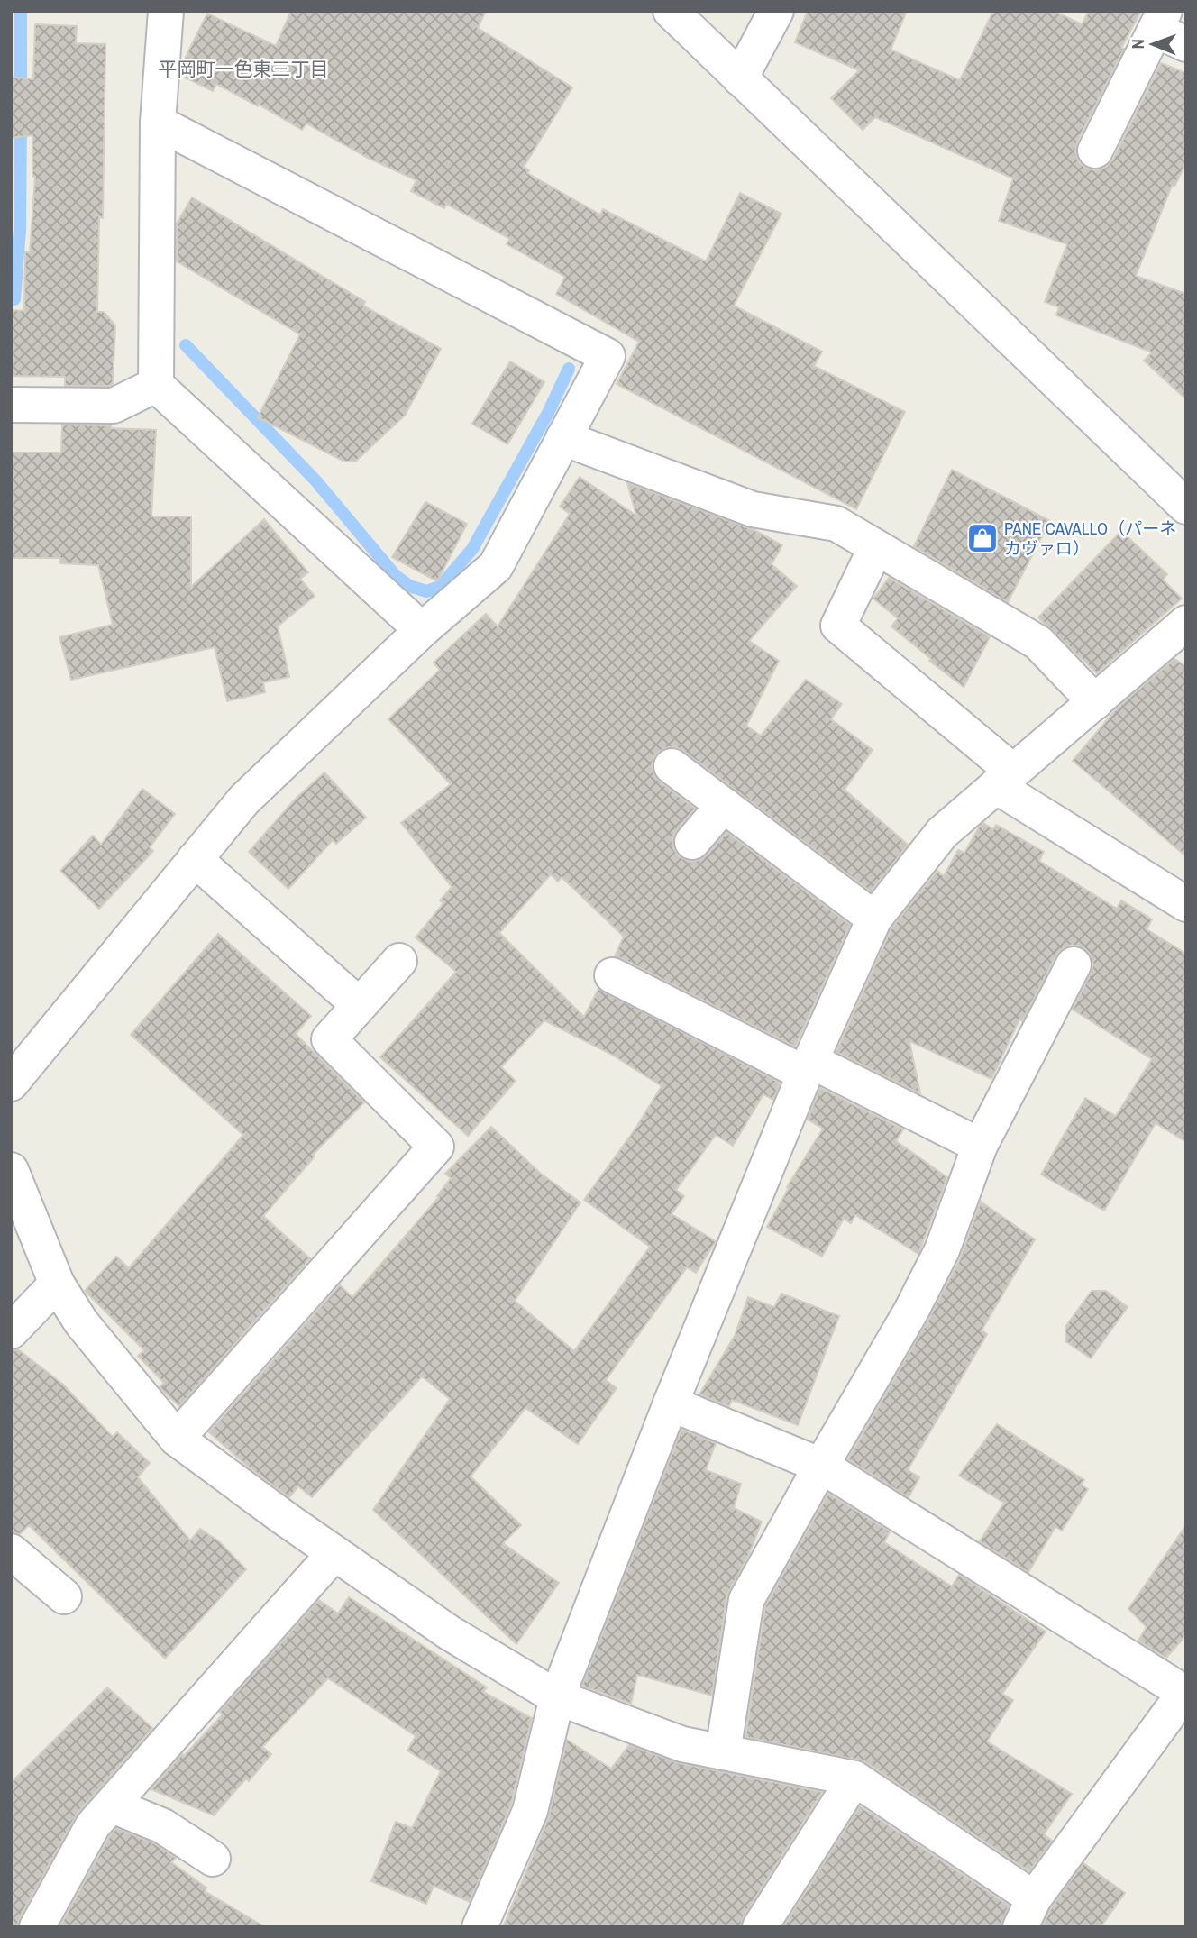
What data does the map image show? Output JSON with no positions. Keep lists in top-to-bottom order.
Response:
{
  "districts": ["平岡町一色東三丁目"],
  "places": {
    "shop": ["PANE CAVALLO（パーネ カヴァロ）"]
  },
  "north": "left"
}
